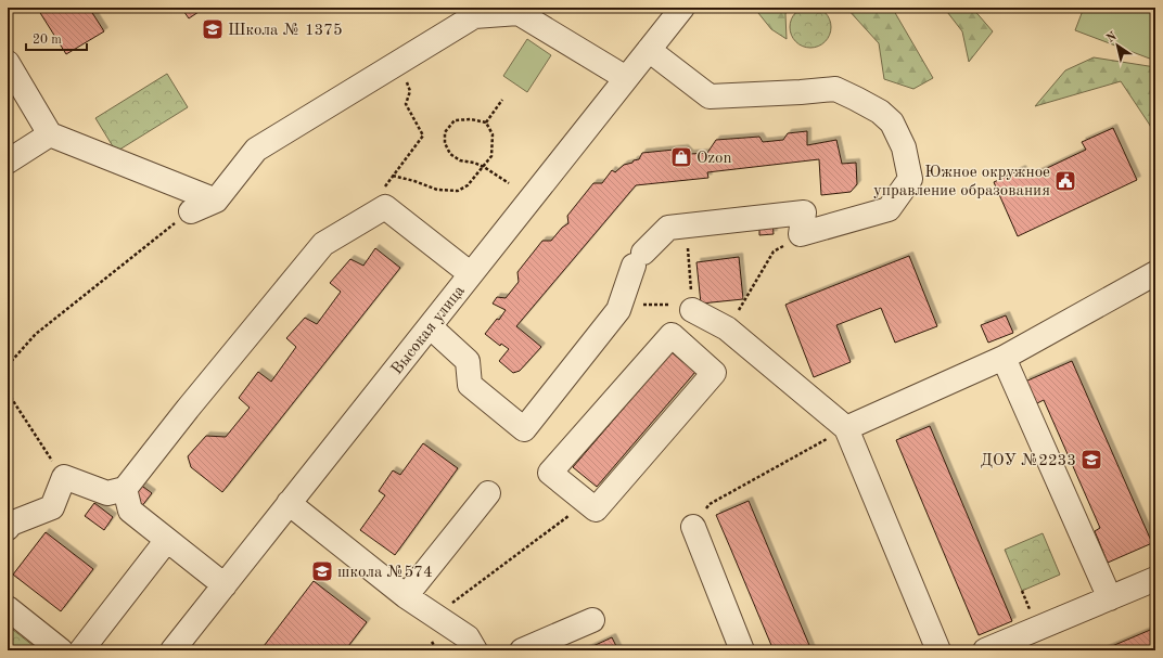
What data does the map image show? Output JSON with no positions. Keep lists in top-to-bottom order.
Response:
{
  "streets": {
    "street": ["Высокая улица"]
  },
  "places": {
    "school or university": ["Школа № 1375", "ДОУ №2233", "школа №574"],
    "shop": ["Ozon"],
    "public building": ["Южное окружное управление образования"]
  },
  "scale_bar": "20 m",
  "north": "top left"
}
